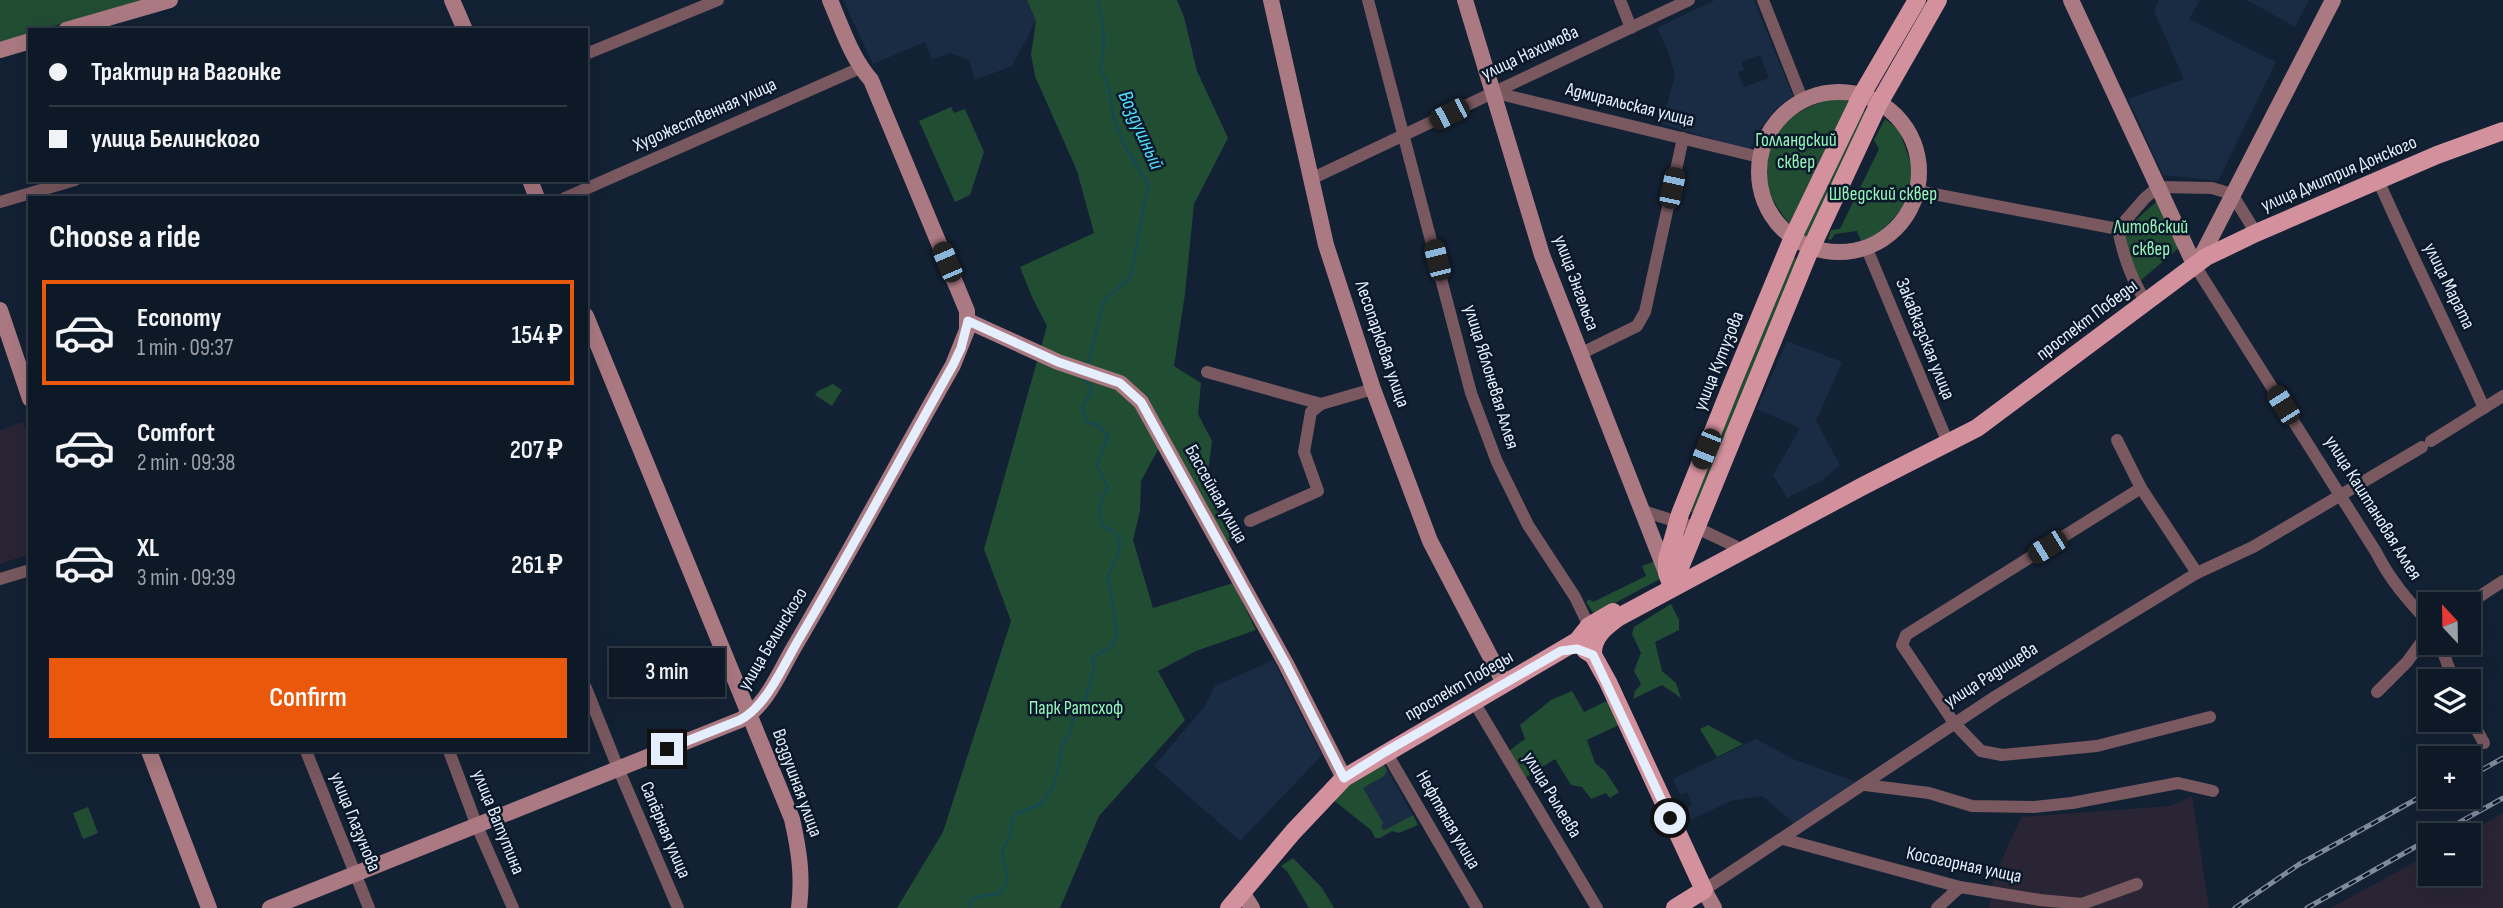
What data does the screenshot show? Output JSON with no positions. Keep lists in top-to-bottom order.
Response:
{
  "streets": {
    "main road": [
      "улица Дмитрия Донского",
      "проспект Победы",
      "улица Кутузова",
      "улица Радищева"
    ],
    "street": [
      "улица Нахимова",
      "Адмиральская улица",
      "Художественная улица",
      "улица Энгельса",
      "улица Марата",
      "Закавказская улица",
      "Лесопарковая улица",
      "улица Яблоневая Аллея",
      "Бассейная улица",
      "улица Каштановая Аллея",
      "улица Белинского",
      "Воздушная улица",
      "улица Рылеева",
      "Нефтяная улица",
      "улица Глазунова",
      "улица Ватутина",
      "Сапёрная улица",
      "Косогорная улица"
    ]
  },
  "crossings": [
    ["улица Нахимова", "Адмиральская улица"],
    ["улица Нахимова", "улица Энгельса"],
    ["улица Нахимова", "Лесопарковая улица"],
    ["улица Нахимова", "улица Яблоневая Аллея"],
    ["Адмиральская улица", "улица Энгельса"],
    ["улица Дмитрия Донского", "улица Марата"],
    ["улица Дмитрия Донского", "проспект Победы"],
    ["улица Дмитрия Донского", "улица Каштановая Аллея"],
    ["улица Энгельса", "проспект Победы"],
    ["улица Энгельса", "улица Кутузова"],
    ["улица Марата", "улица Радищева"],
    ["проспект Победы", "Закавказская улица"],
    ["проспект Победы", "Лесопарковая улица"],
    ["проспект Победы", "улица Кутузова"],
    ["проспект Победы", "улица Яблоневая Аллея"],
    ["проспект Победы", "Бассейная улица"],
    ["проспект Победы", "улица Каштановая Аллея"],
    ["проспект Победы", "улица Рылеева"],
    ["проспект Победы", "Нефтяная улица"],
    ["Бассейная улица", "улица Белинского"],
    ["улица Каштановая Аллея", "улица Радищева"],
    ["улица Белинского", "Воздушная улица"],
    ["улица Белинского", "улица Глазунова"],
    ["улица Белинского", "улица Ватутина"],
    ["улица Белинского", "Сапёрная улица"],
    ["улица Радищева", "Косогорная улица"]
  ],
  "water": ["Воздушный"],
  "parks": [
    "Голландский сквер",
    "Шведский сквер",
    "Литовский сквер",
    "Парк Ратсхоф"
  ],
  "north": "top",
  "page": {
    "banner": ["Трактир на Вагонке", "улица Белинского"],
    "heading": "Choose a ride",
    "list": [
      {
        "name": "Economy",
        "note": "1 min · 09:37",
        "value": "154 ₽"
      },
      {
        "name": "Comfort",
        "note": "2 min · 09:38",
        "value": "207 ₽"
      },
      {
        "name": "XL",
        "note": "3 min · 09:39",
        "value": "261 ₽"
      }
    ],
    "map_buttons": ["+", "−"],
    "buttons": "Confirm",
    "bubble": "3 min"
  }
}
